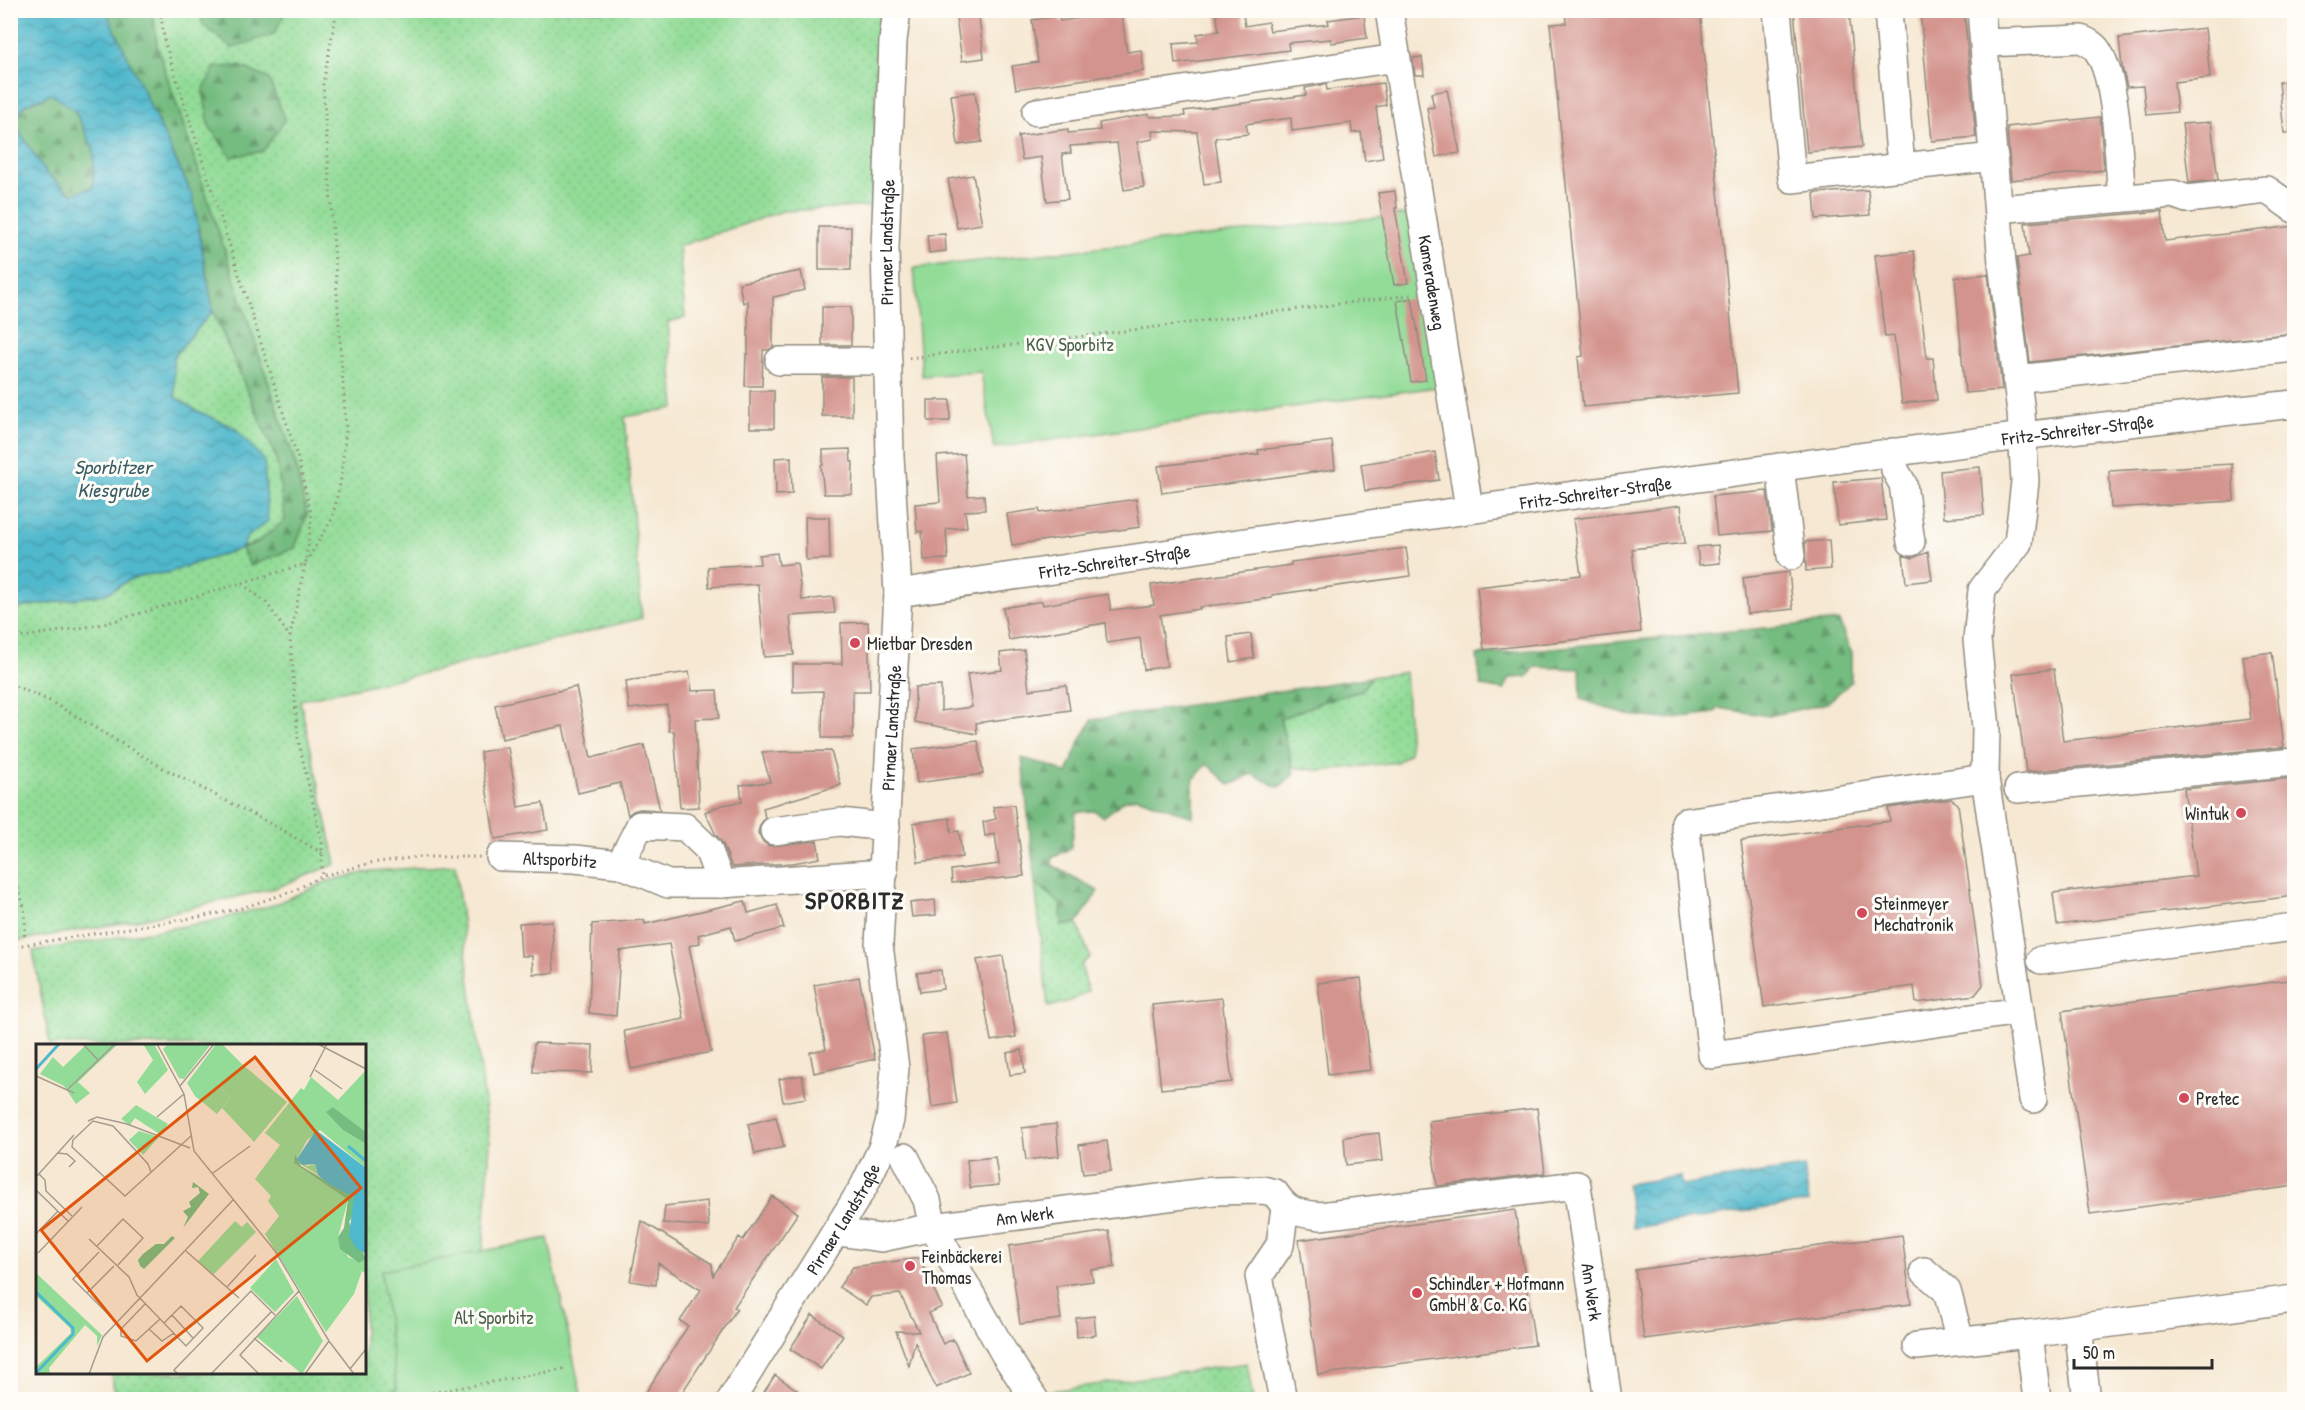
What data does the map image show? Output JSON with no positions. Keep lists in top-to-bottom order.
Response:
{
  "streets": {
    "street": [
      "Pirnaer Landstraße",
      "Kameradenweg",
      "Fritz-Schreiter-Straße",
      "Altsporbitz",
      "Am Werk"
    ]
  },
  "crossings": [
    ["Pirnaer Landstraße", "Fritz-Schreiter-Straße"],
    ["Pirnaer Landstraße", "Altsporbitz"],
    ["Pirnaer Landstraße", "Am Werk"],
    ["Kameradenweg", "Fritz-Schreiter-Straße"]
  ],
  "districts": ["SPORBITZ"],
  "water": ["Sporbitzer Kiesgrube"],
  "parks": ["KGV Sporbitz", "Alt Sporbitz"],
  "places": [
    "Mietbar Dresden",
    "Wintuk",
    "Steinmeyer Mechatronik",
    "Pretec",
    "Feinbäckerei Thomas",
    "Schindler + Hofmann GmbH & Co. KG"
  ],
  "scale_bar": "50 m"
}
